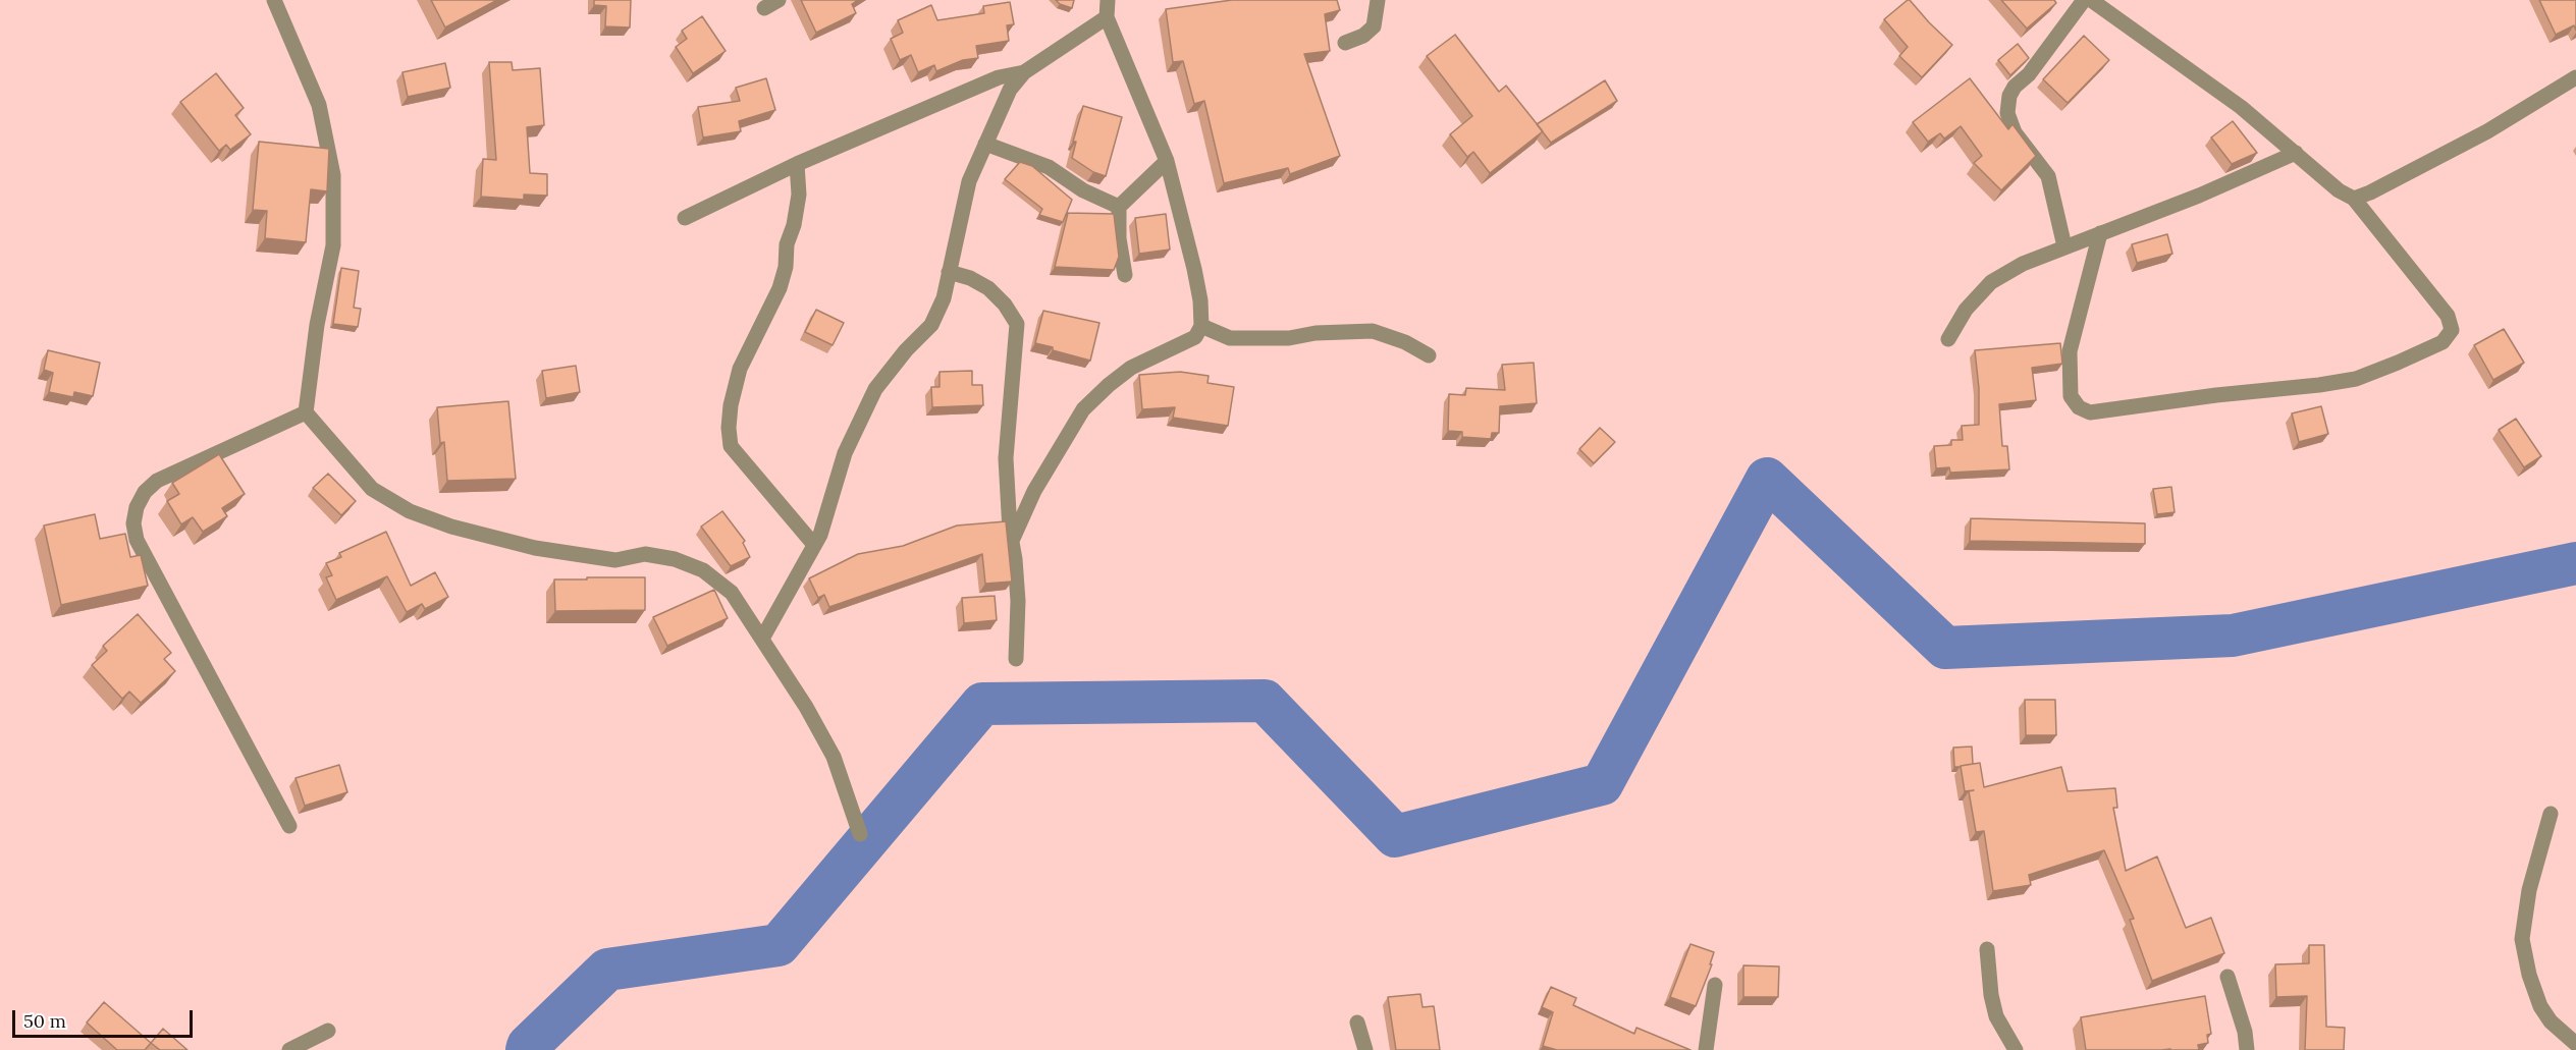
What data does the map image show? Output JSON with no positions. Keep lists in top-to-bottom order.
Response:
{
  "scale_bar": "50 m"
}
